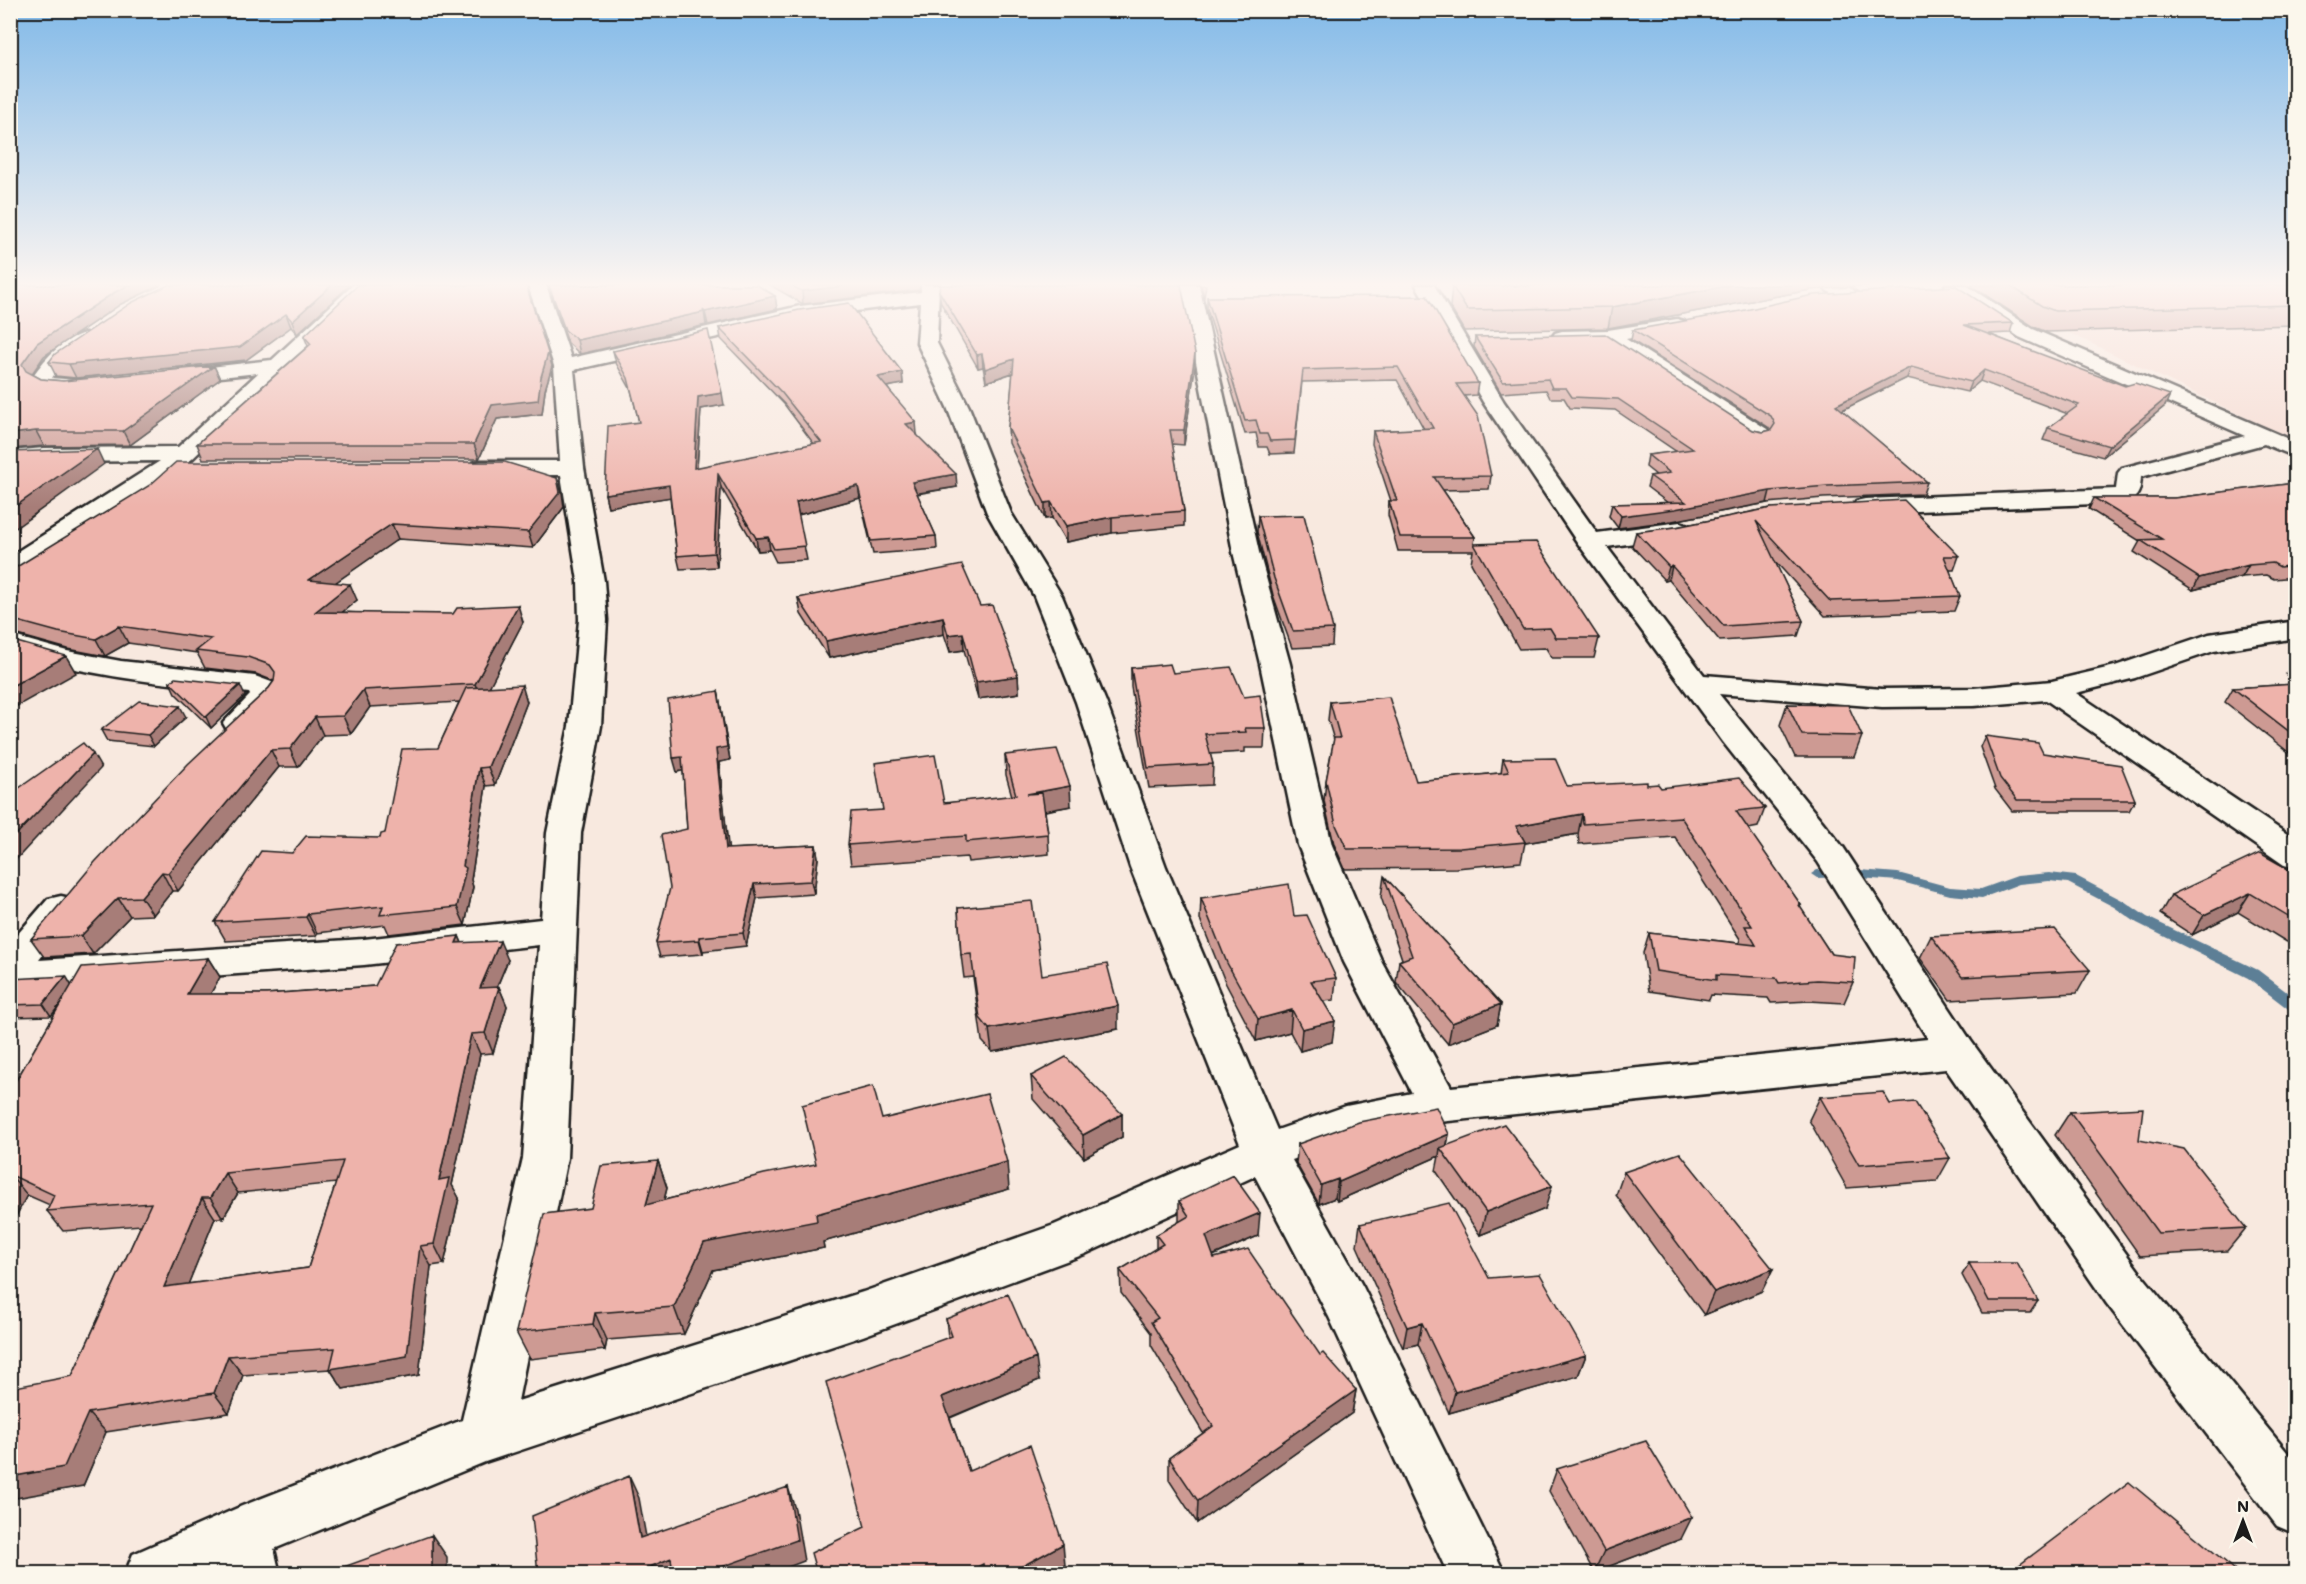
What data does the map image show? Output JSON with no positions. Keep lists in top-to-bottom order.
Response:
{
  "north": "top"
}
